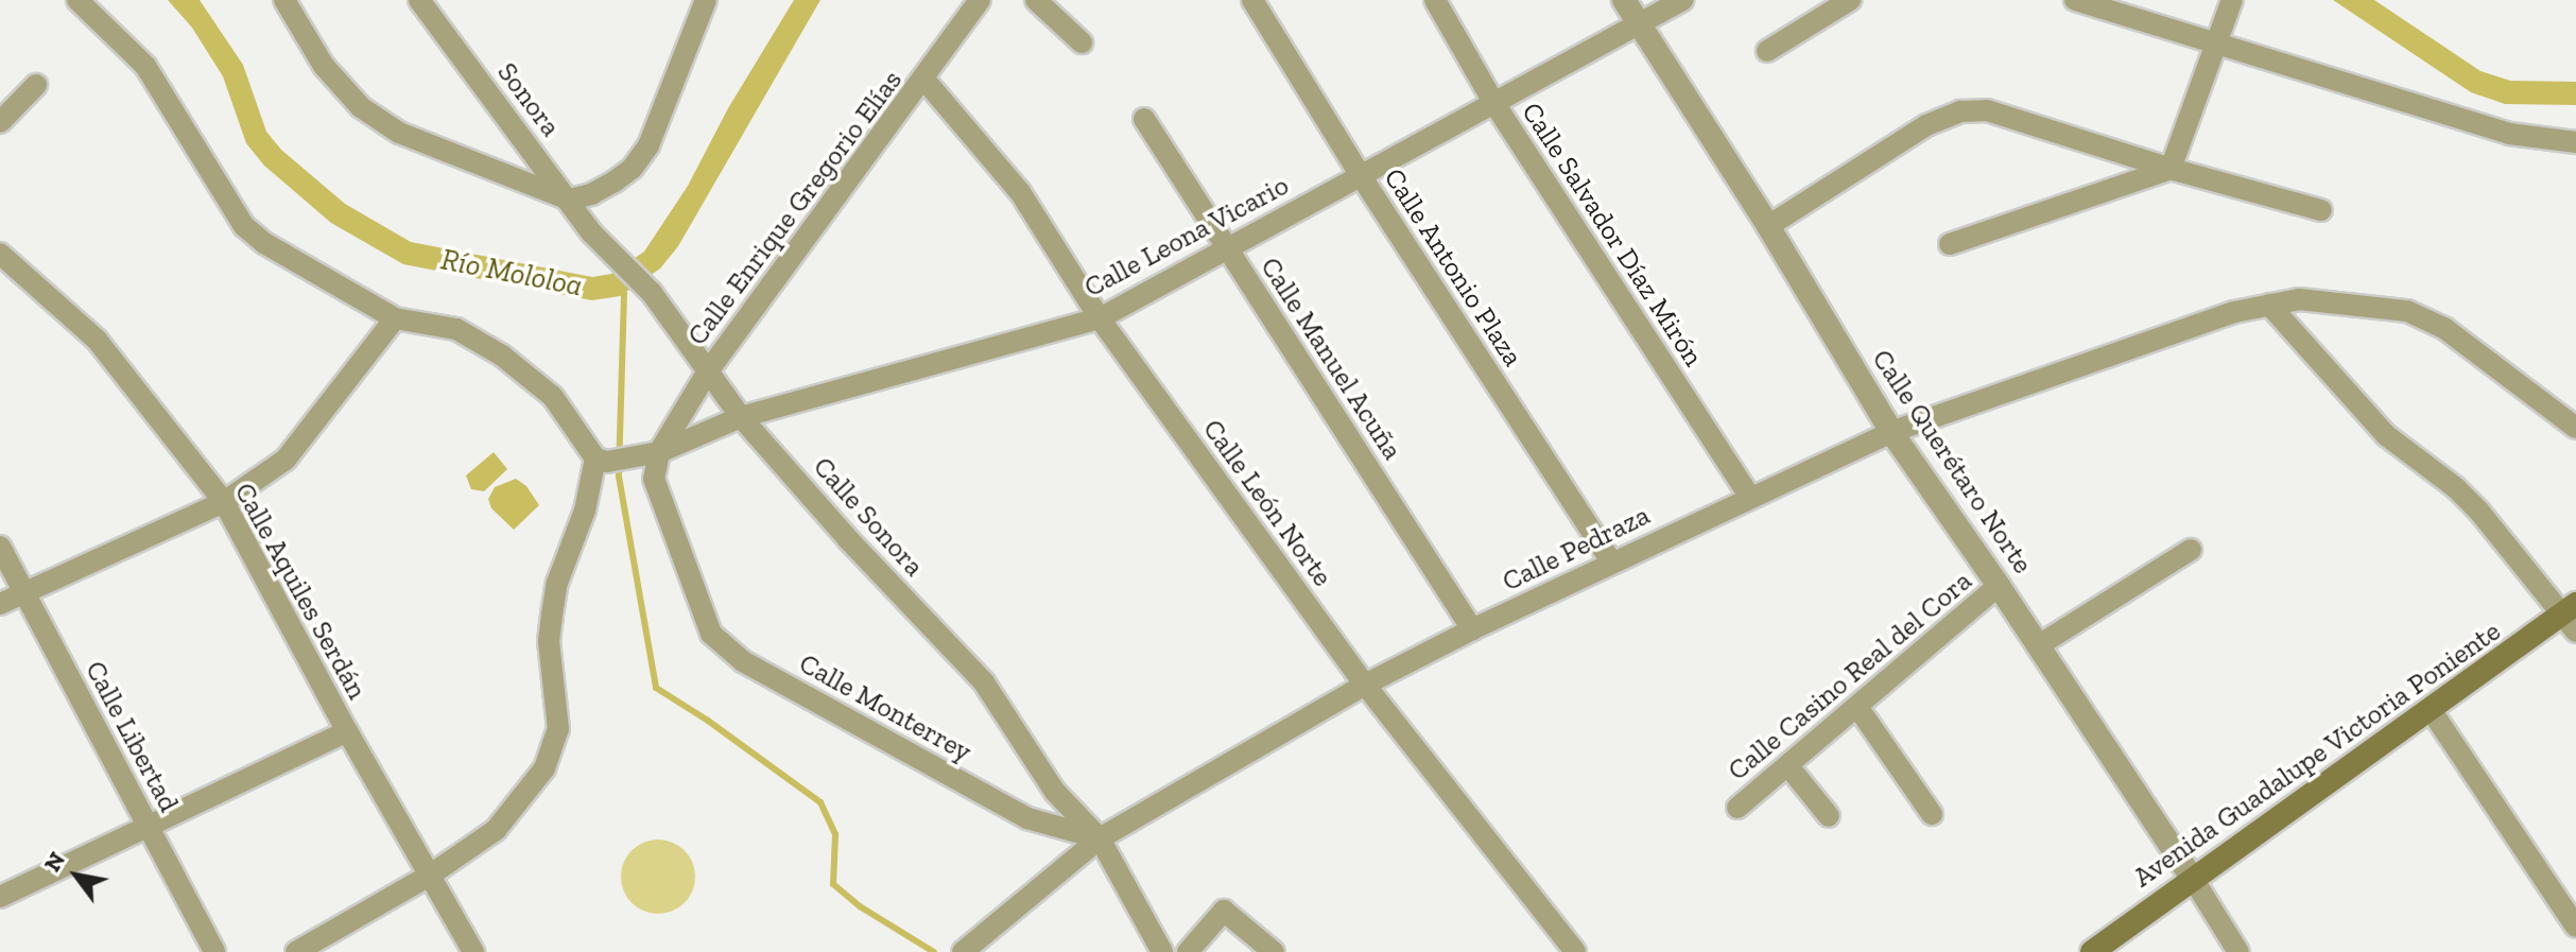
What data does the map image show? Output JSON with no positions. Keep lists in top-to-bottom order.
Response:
{
  "streets": {
    "main road": ["Avenida Guadalupe Victoria Poniente"],
    "street": [
      "Sonora",
      "Calle Enrique Gregorio Elías",
      "Calle Salvador Díaz Mirón",
      "Calle Leona Vicario",
      "Calle Antonio Plaza",
      "Calle Manuel Acuña",
      "Calle Querétaro Norte",
      "Calle León Norte",
      "Calle Sonora",
      "Calle Pedraza",
      "Calle Aquiles Serdán",
      "Calle Casino Real del Cora",
      "Calle Monterrey",
      "Calle Libertad"
    ]
  },
  "crossings": [
    ["Sonora", "Calle Sonora"],
    ["Calle Enrique Gregorio Elías", "Calle Leona Vicario"],
    ["Calle Enrique Gregorio Elías", "Calle León Norte"],
    ["Calle Enrique Gregorio Elías", "Calle Sonora"],
    ["Calle Enrique Gregorio Elías", "Calle Monterrey"],
    ["Calle Salvador Díaz Mirón", "Calle Leona Vicario"],
    ["Calle Salvador Díaz Mirón", "Calle Pedraza"],
    ["Calle Leona Vicario", "Calle Antonio Plaza"],
    ["Calle Leona Vicario", "Calle Manuel Acuña"],
    ["Calle Leona Vicario", "Calle Querétaro Norte"],
    ["Calle Leona Vicario", "Calle León Norte"],
    ["Calle Leona Vicario", "Calle Sonora"],
    ["Calle Leona Vicario", "Calle Monterrey"],
    ["Calle Antonio Plaza", "Calle Pedraza"],
    ["Calle Manuel Acuña", "Calle Pedraza"],
    ["Calle Querétaro Norte", "Calle Pedraza"],
    ["Calle Querétaro Norte", "Calle Casino Real del Cora"],
    ["Calle Querétaro Norte", "Avenida Guadalupe Victoria Poniente"],
    ["Calle León Norte", "Calle Pedraza"],
    ["Calle Sonora", "Calle Pedraza"],
    ["Calle Sonora", "Calle Monterrey"],
    ["Calle Pedraza", "Calle Monterrey"]
  ],
  "water": ["Río Mololoa"],
  "north": "top left"
}
